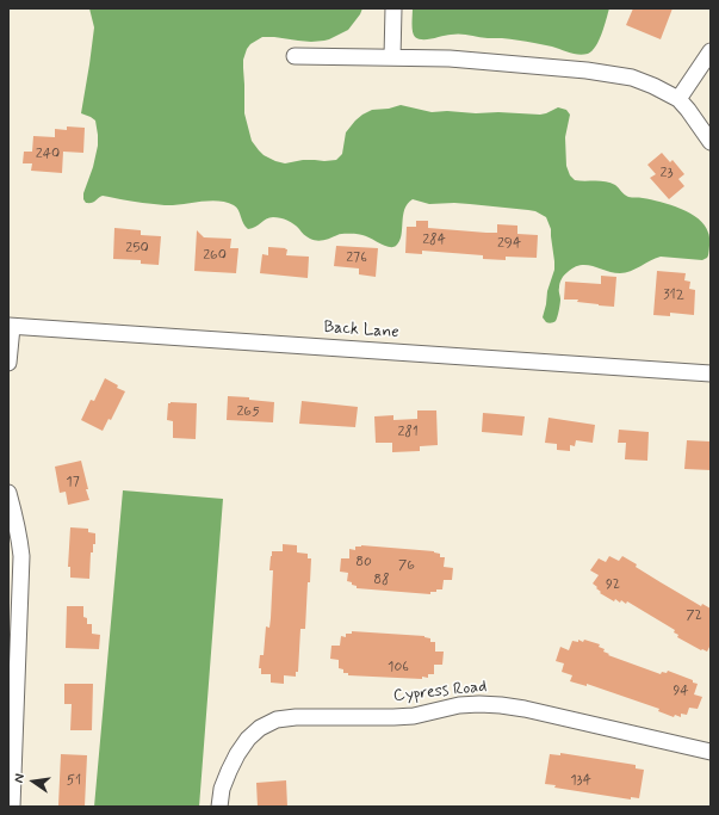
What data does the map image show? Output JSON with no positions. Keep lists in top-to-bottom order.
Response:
{
  "streets": {
    "street": ["Back Lane", "Cypress Road"]
  },
  "house_numbers": [
    "240",
    "23",
    "284",
    "294",
    "250",
    "260",
    "276",
    "312",
    "265",
    "281",
    "17",
    "80",
    "76",
    "88",
    "92",
    "72",
    "106",
    "94",
    "51",
    "134"
  ],
  "north": "left"
}
